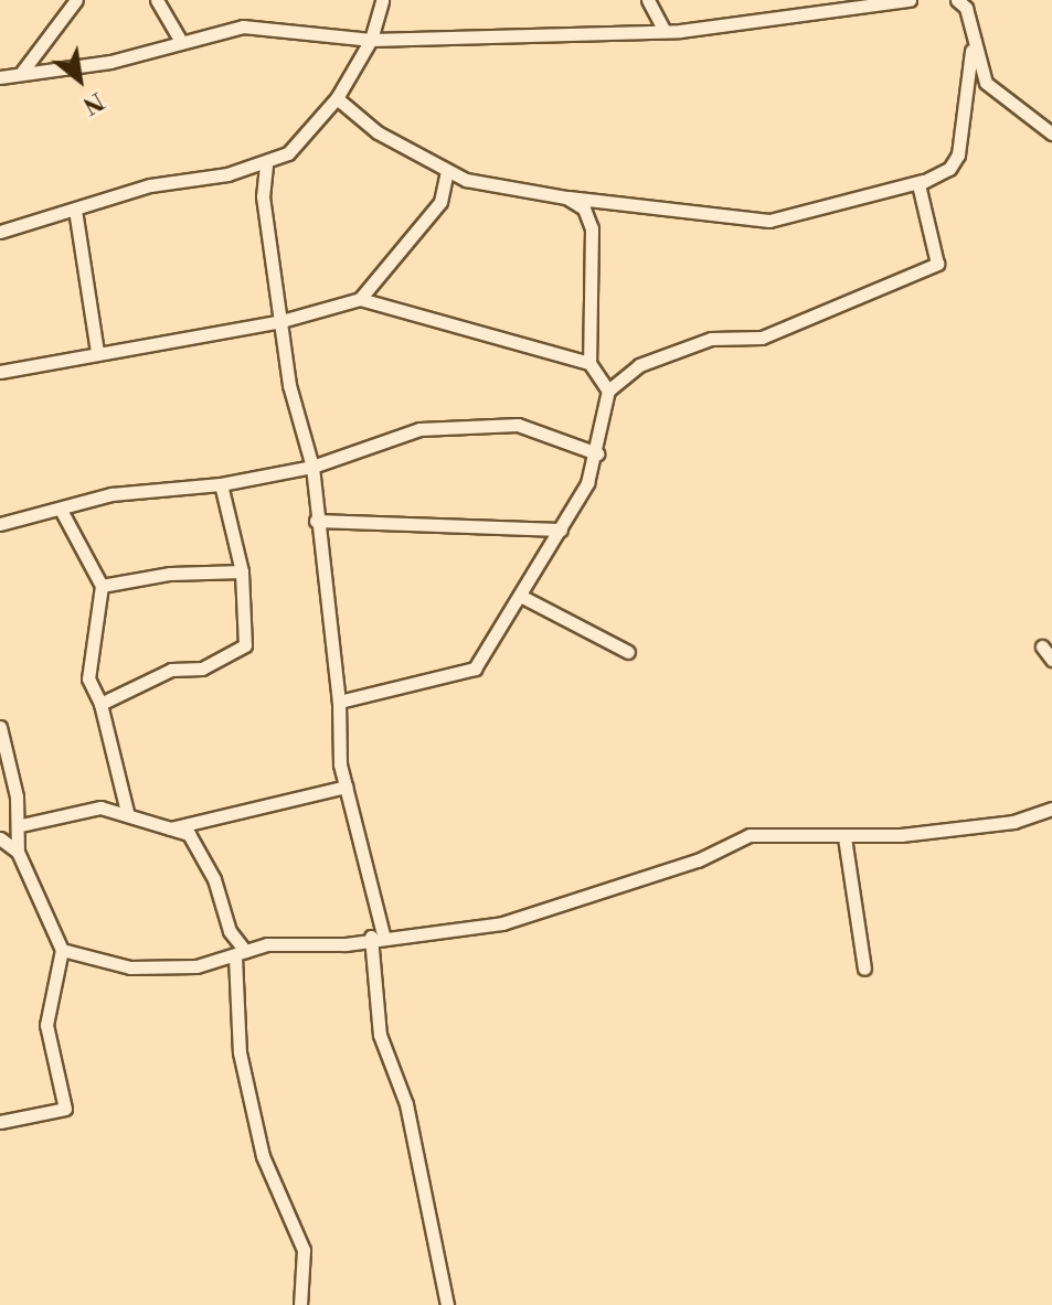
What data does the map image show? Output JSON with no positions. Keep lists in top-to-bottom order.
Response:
{
  "north": "bottom right"
}
